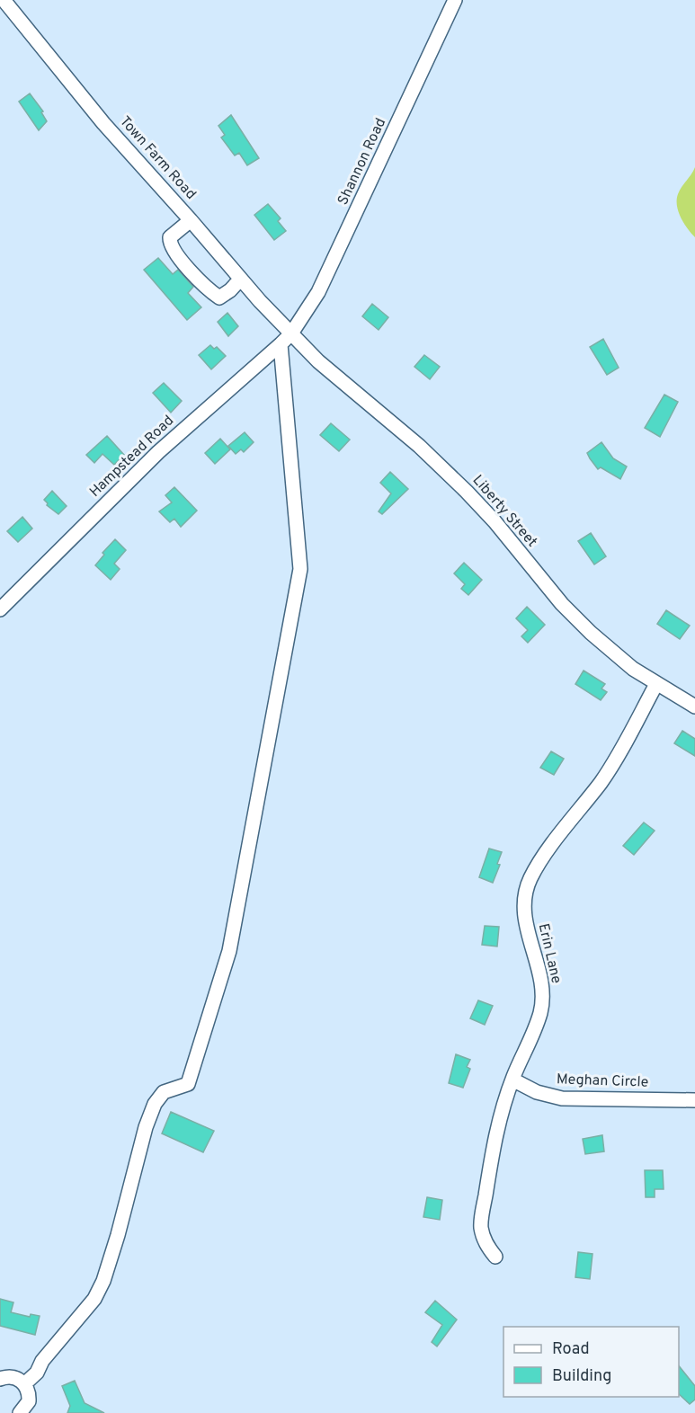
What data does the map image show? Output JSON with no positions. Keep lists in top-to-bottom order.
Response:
{
  "streets": {
    "street": [
      "Town Farm Road",
      "Shannon Road",
      "Hampstead Road",
      "Liberty Street",
      "Erin Lane",
      "Meghan Circle"
    ]
  },
  "crossings": [
    ["Town Farm Road", "Shannon Road"],
    ["Town Farm Road", "Hampstead Road"],
    ["Town Farm Road", "Liberty Street"],
    ["Shannon Road", "Hampstead Road"],
    ["Shannon Road", "Liberty Street"],
    ["Hampstead Road", "Liberty Street"],
    ["Liberty Street", "Erin Lane"],
    ["Erin Lane", "Meghan Circle"]
  ],
  "legend": ["Road", "Building"]
}
